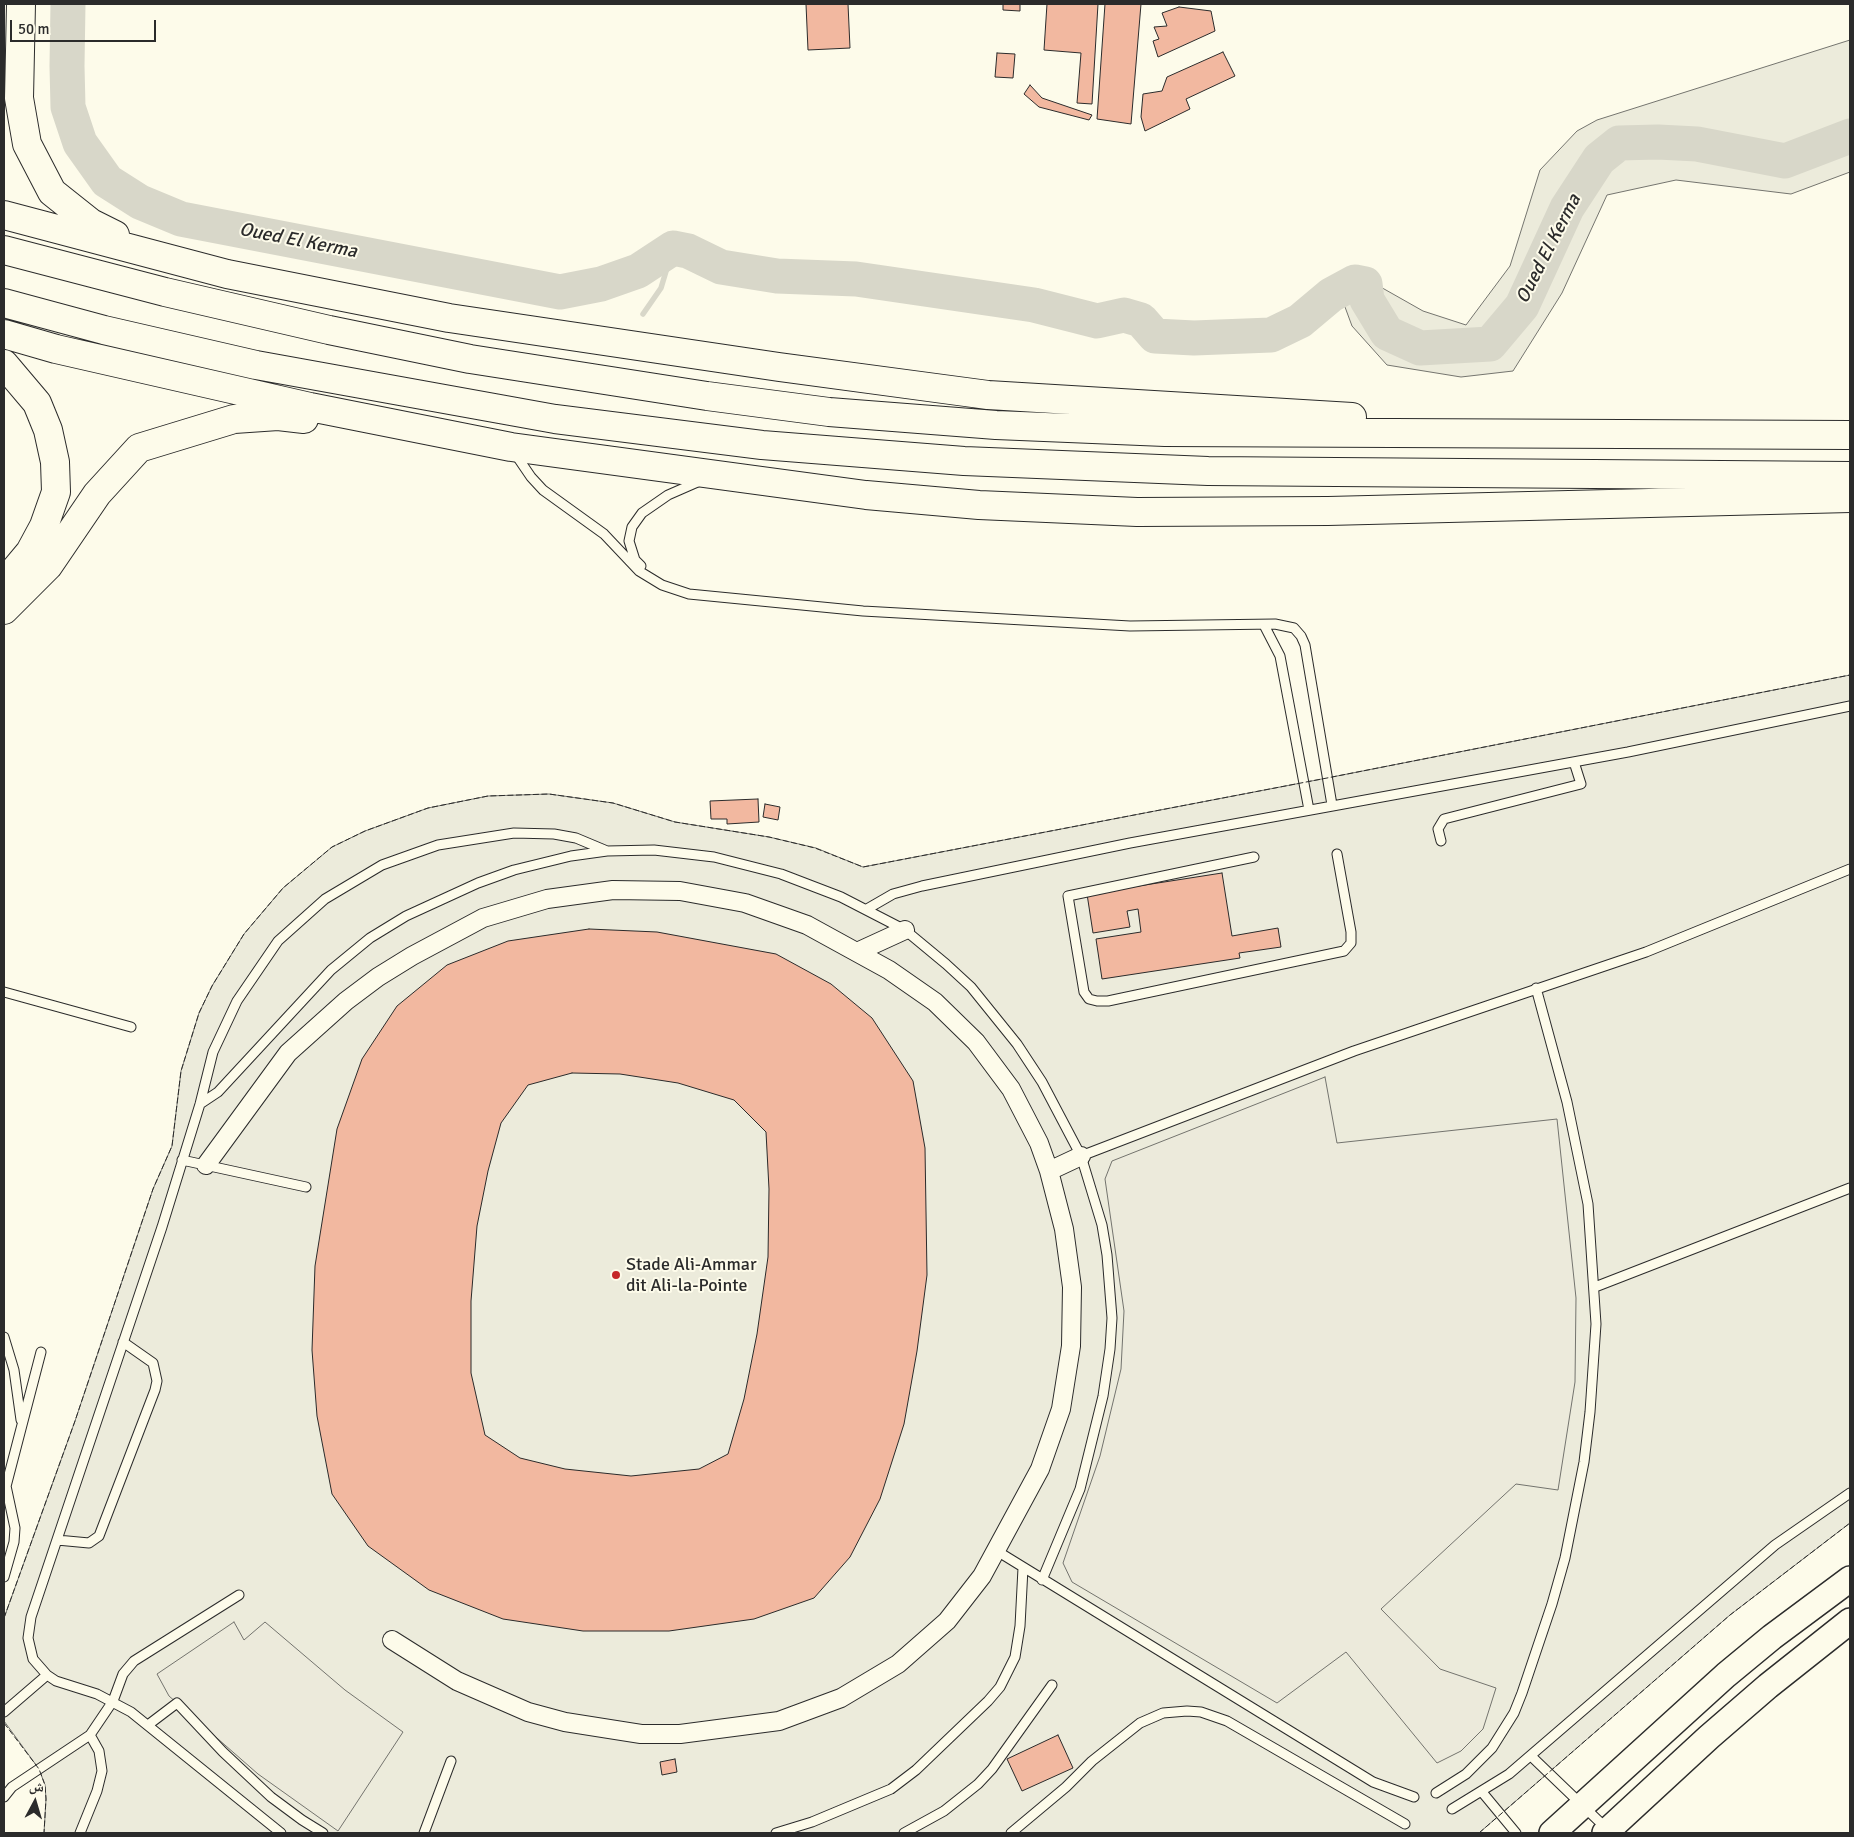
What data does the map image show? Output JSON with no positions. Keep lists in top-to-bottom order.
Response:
{
  "water": ["Oued El Kerma"],
  "places": ["Stade Ali-Ammar dit Ali-la-Pointe"],
  "scale_bar": "50 m",
  "north": "top"
}
